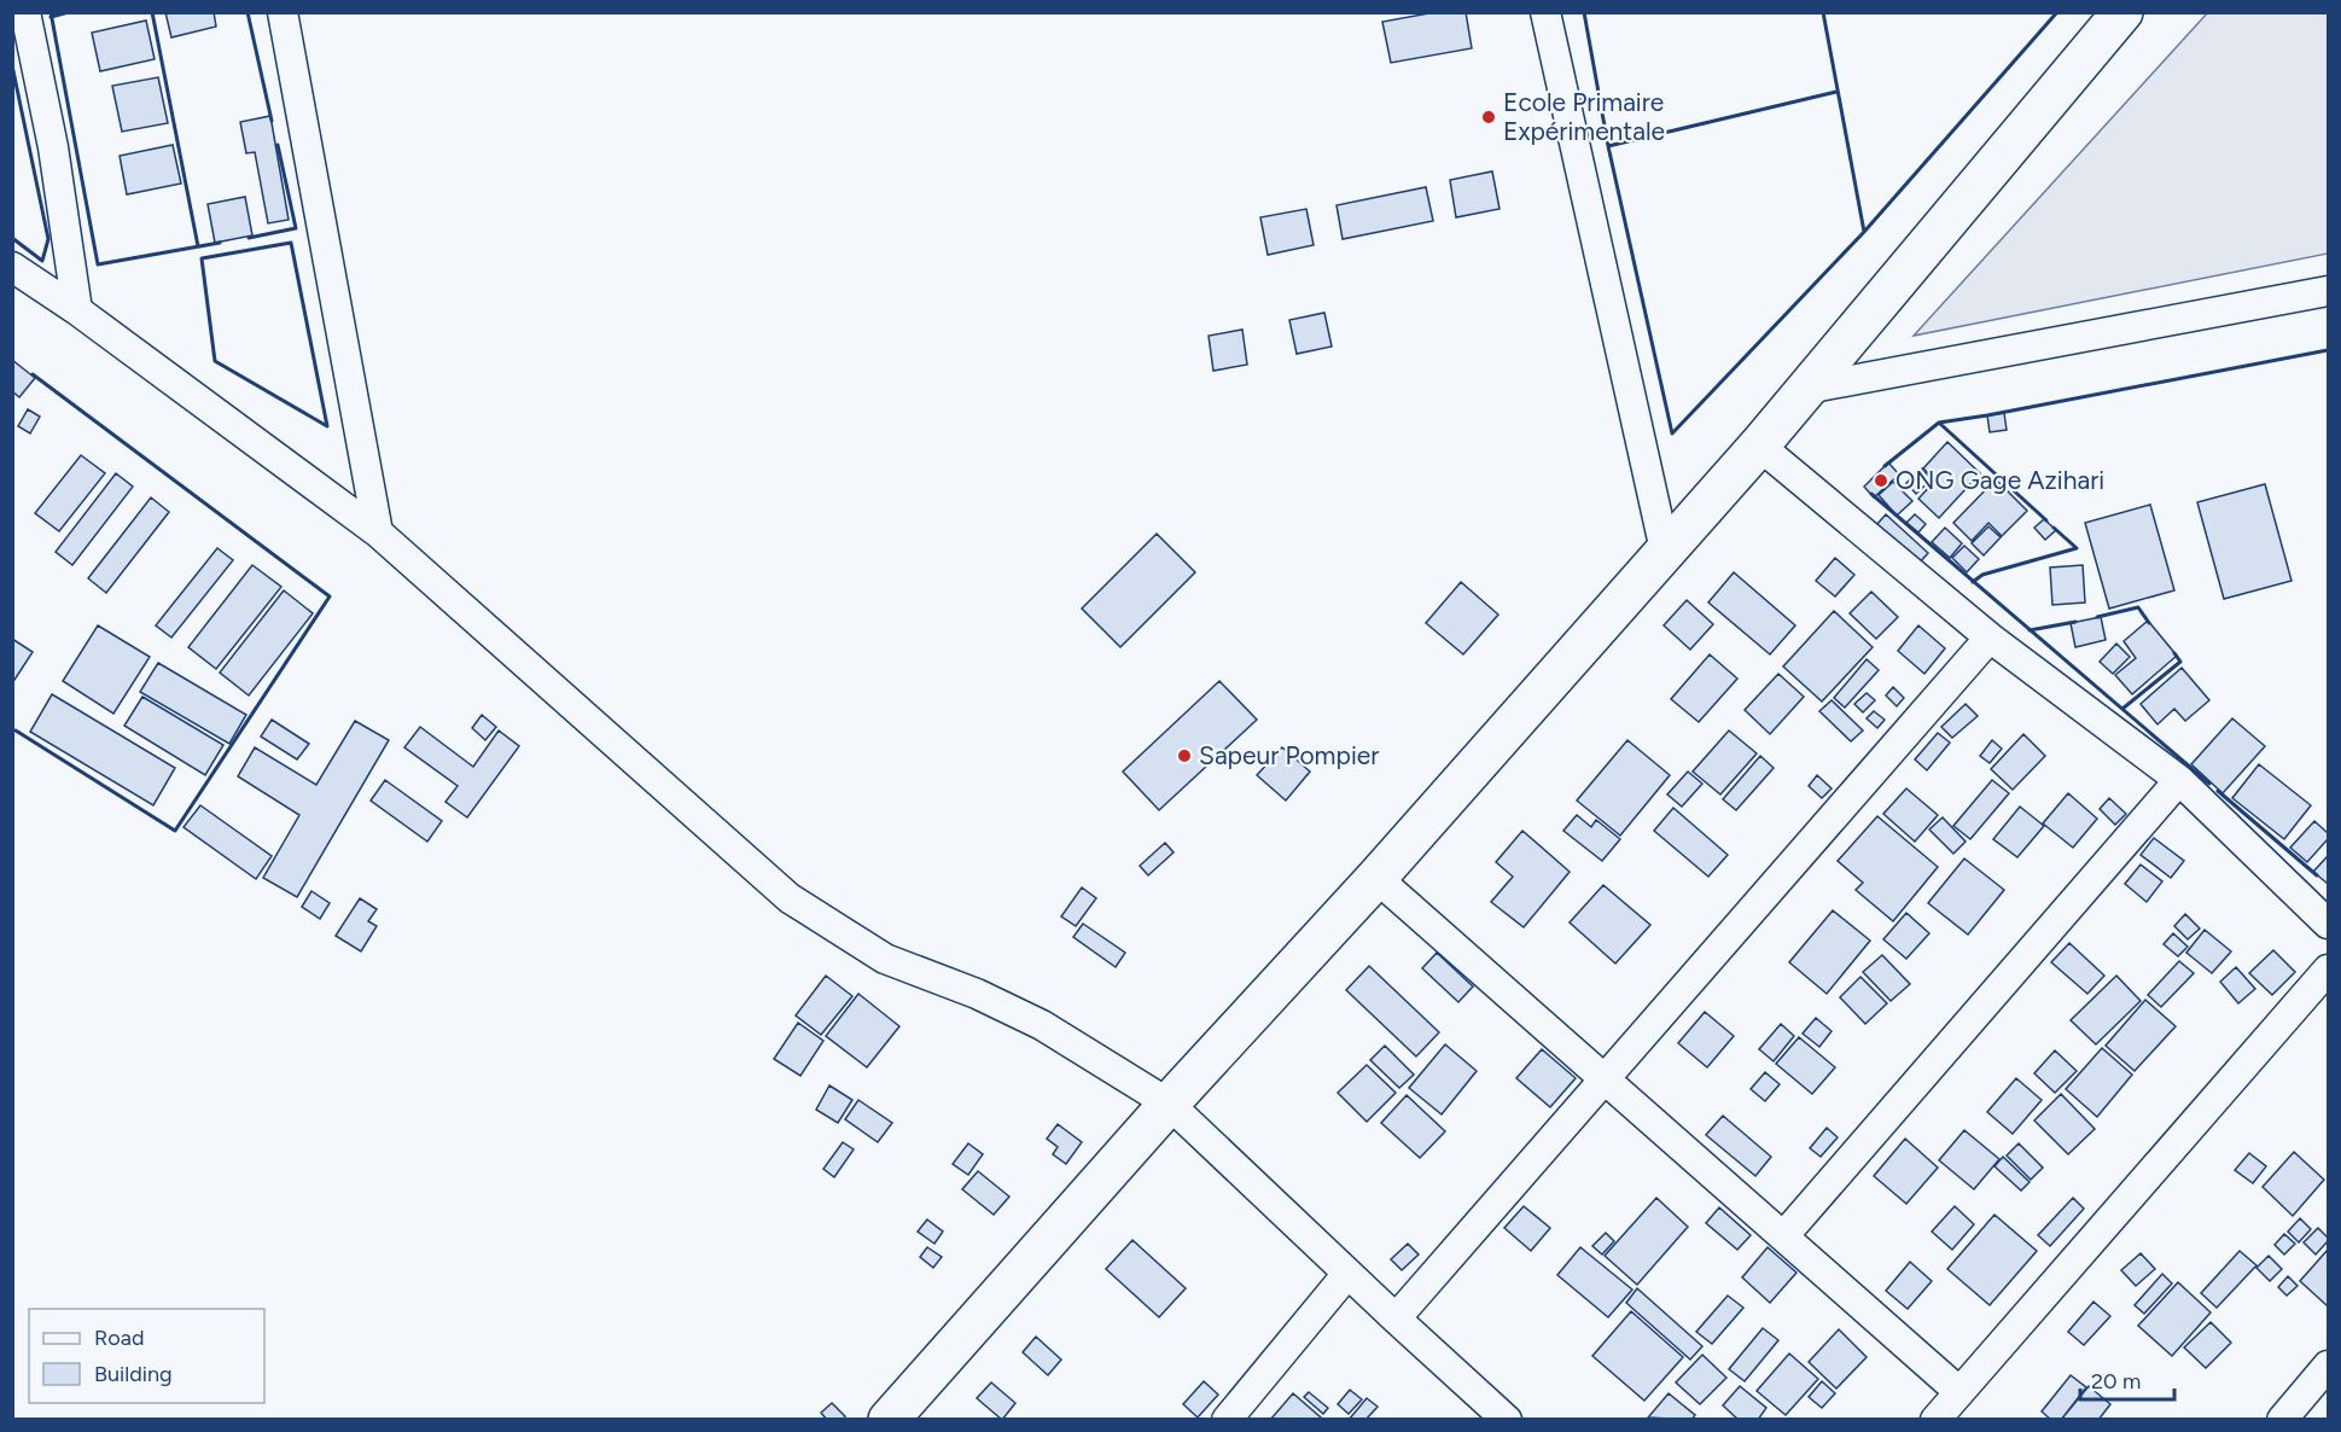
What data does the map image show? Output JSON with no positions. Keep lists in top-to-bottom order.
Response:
{
  "places": ["Ecole Primaire Expérimentale", "ONG Gage Azihari", "Sapeur Pompier"],
  "legend": ["Road", "Building"],
  "scale_bar": "20 m"
}
